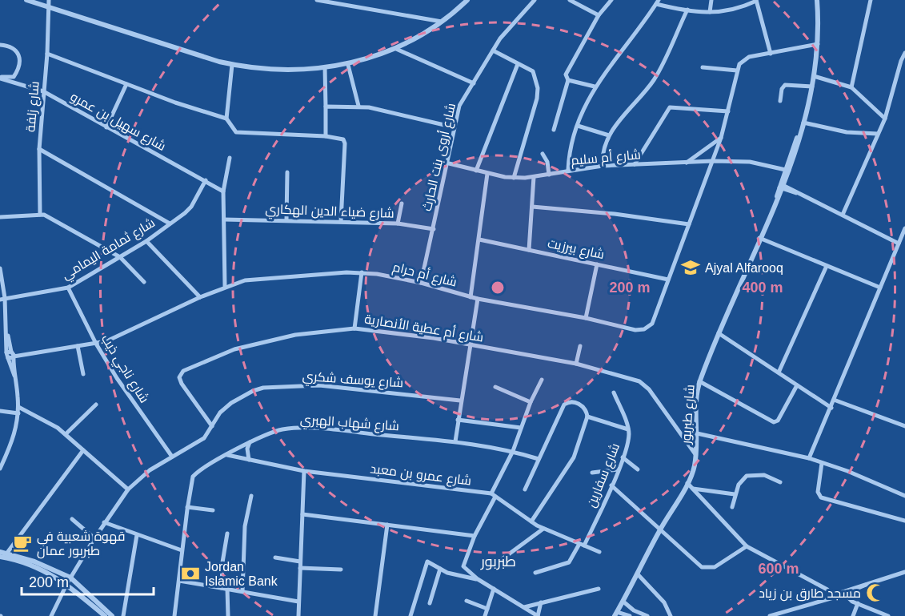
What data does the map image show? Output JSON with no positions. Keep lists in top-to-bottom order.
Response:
{
  "streets": {
    "street": [
      "شارع زلفة",
      "شارع سهيل بن عمرو",
      "شارع أروى بنت الحارث",
      "شارع أم سليم",
      "شارع ضياء الدين الهكاري",
      "شارع ثمامة اليمامي",
      "شارع بيرزيت",
      "شارع أم حرام",
      "شارع أم عطية الأنصارية",
      "شارع ناجي ذيب",
      "شارع يوسف شكري",
      "شارع طبربور",
      "شارع شهاب الهبري",
      "شارع عمرو بن معبد",
      "شارع سفارين"
    ]
  },
  "crossings": [
    ["شارع زلفة", "شارع سهيل بن عمرو"],
    ["شارع سهيل بن عمرو", "شارع ثمامة اليمامي"],
    ["شارع أروى بنت الحارث", "شارع أم سليم"],
    ["شارع أروى بنت الحارث", "شارع ضياء الدين الهكاري"],
    ["شارع أروى بنت الحارث", "شارع أم حرام"],
    ["شارع أم سليم", "شارع أم حرام"],
    ["شارع أم سليم", "شارع طبربور"],
    ["شارع ثمامة اليمامي", "شارع ناجي ذيب"],
    ["شارع بيرزيت", "شارع أم حرام"],
    ["شارع أم حرام", "شارع ناجي ذيب"],
    ["شارع أم عطية الأنصارية", "شارع يوسف شكري"],
    ["شارع أم عطية الأنصارية", "شارع طبربور"],
    ["شارع ناجي ذيب", "شارع يوسف شكري"],
    ["شارع شهاب الهبري", "شارع عمرو بن معبد"],
    ["شارع عمرو بن معبد", "شارع سفارين"]
  ],
  "districts": ["طبربور"],
  "places": {
    "school or university": ["Ajyal Alfarooq"],
    "cafe": ["قهوة شعبية في طبربور عمان"],
    "bank": ["Jordan Islamic Bank"],
    "mosque": ["مسجد طارق بن زياد"]
  },
  "scale_bar": "200 m",
  "rings": ["200 m", "400 m", "600 m"]
}
